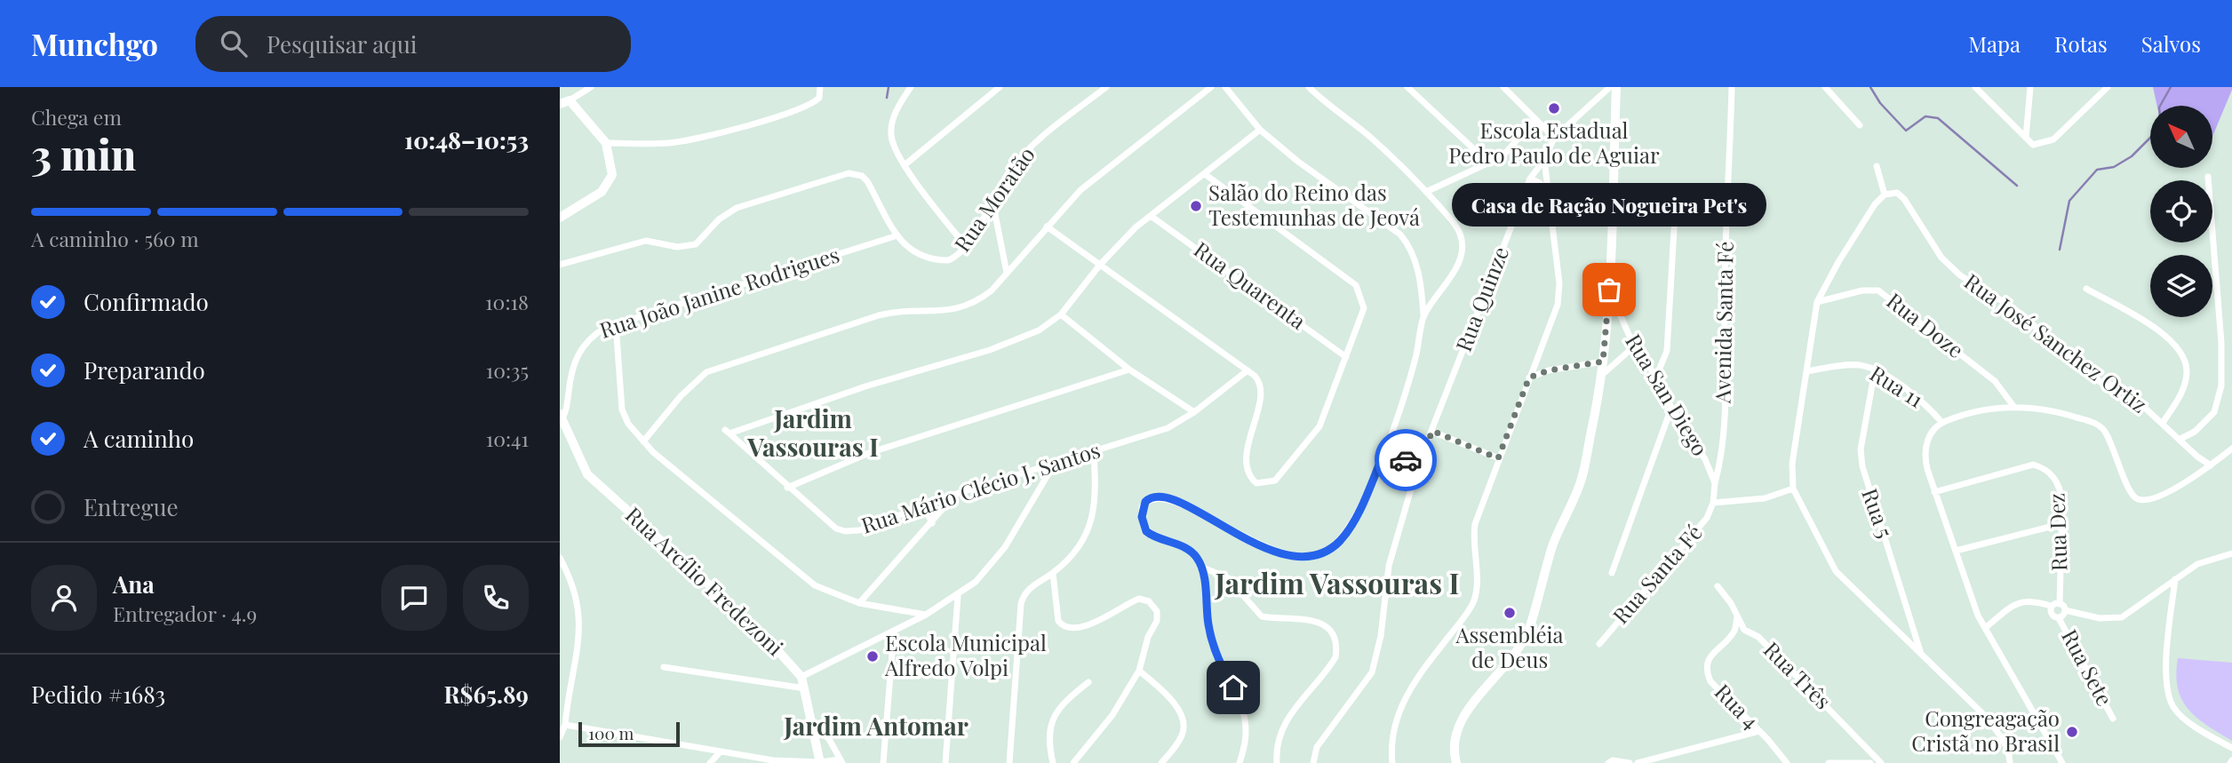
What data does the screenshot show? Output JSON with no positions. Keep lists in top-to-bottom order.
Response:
{
  "streets": {
    "main road": ["Rua Arcílio Fredezoni"],
    "street": [
      "Rua Moratão",
      "Rua Quarenta",
      "Rua João Janine Rodrigues",
      "Rua Quinze",
      "Avenida Santa Fé",
      "Rua Doze",
      "Rua José Sanchez Ortiz",
      "Rua 11",
      "Rua San Diego",
      "Rua Mário Clécio J. Santos",
      "Rua 5",
      "Rua Dez",
      "Rua Santa Fé",
      "Rua Sete",
      "Rua Três",
      "Rua 4"
    ]
  },
  "crossings": [
    ["Rua Moratão", "Rua João Janine Rodrigues"],
    ["Rua João Janine Rodrigues", "Rua Arcílio Fredezoni"],
    ["Avenida Santa Fé", "Rua San Diego"],
    ["Rua 11", "Rua 5"],
    ["Rua San Diego", "Rua Santa Fé"],
    ["Rua Três", "Rua 4"]
  ],
  "districts": ["Jardim Vassouras I", "Jardim Vassouras I", "Jardim Antomar"],
  "places": [
    "Escola Estadual Pedro Paulo de Aguiar",
    "Salão do Reino das Testemunhas de Jeová",
    "Casa de Ração Nogueira Pet's",
    "Assembléia de Deus",
    "Escola Municipal Alfredo Volpi",
    "Congreagação Cristã no Brasil"
  ],
  "scale_bar": "100 m",
  "north": "top left",
  "page": {
    "header": "Munchgo",
    "search": "Pesquisar aqui",
    "nav": ["Mapa", "Rotas", "Salvos"],
    "heading": ["3 min", "Chega em", "10:48–10:53"],
    "panel": [
      "Ana",
      "Entregador · 4.9",
      "Pedido #1683",
      "R$65.89"
    ],
    "bubble": "Casa de Ração Nogueira Pet's",
    "bar": "A caminho · 560 m",
    "list": [
      ["Confirmado", "10:18"],
      ["Preparando", "10:35"],
      ["A caminho", "10:41"],
      "Entregue"
    ],
    "scale": "100 m"
  }
}
